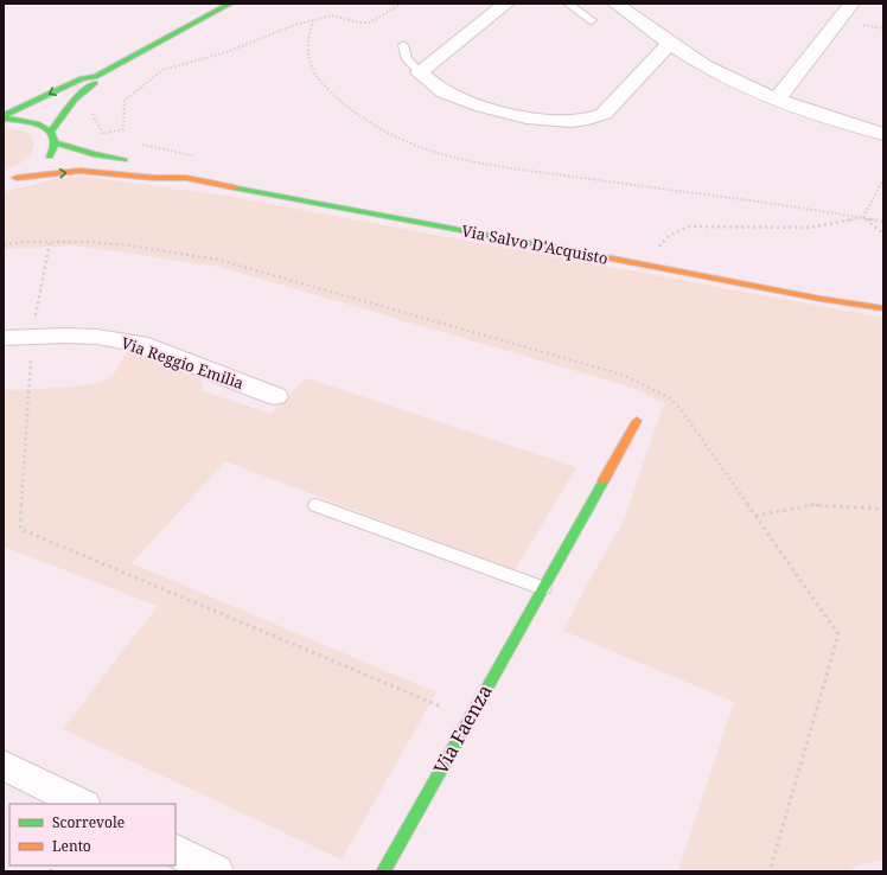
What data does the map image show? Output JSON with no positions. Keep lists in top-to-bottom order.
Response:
{
  "streets": {
    "street": ["Via Salvo D'Acquisto", "Via Reggio Emilia", "Via Faenza"]
  },
  "legend": ["Scorrevole", "Lento"]
}
